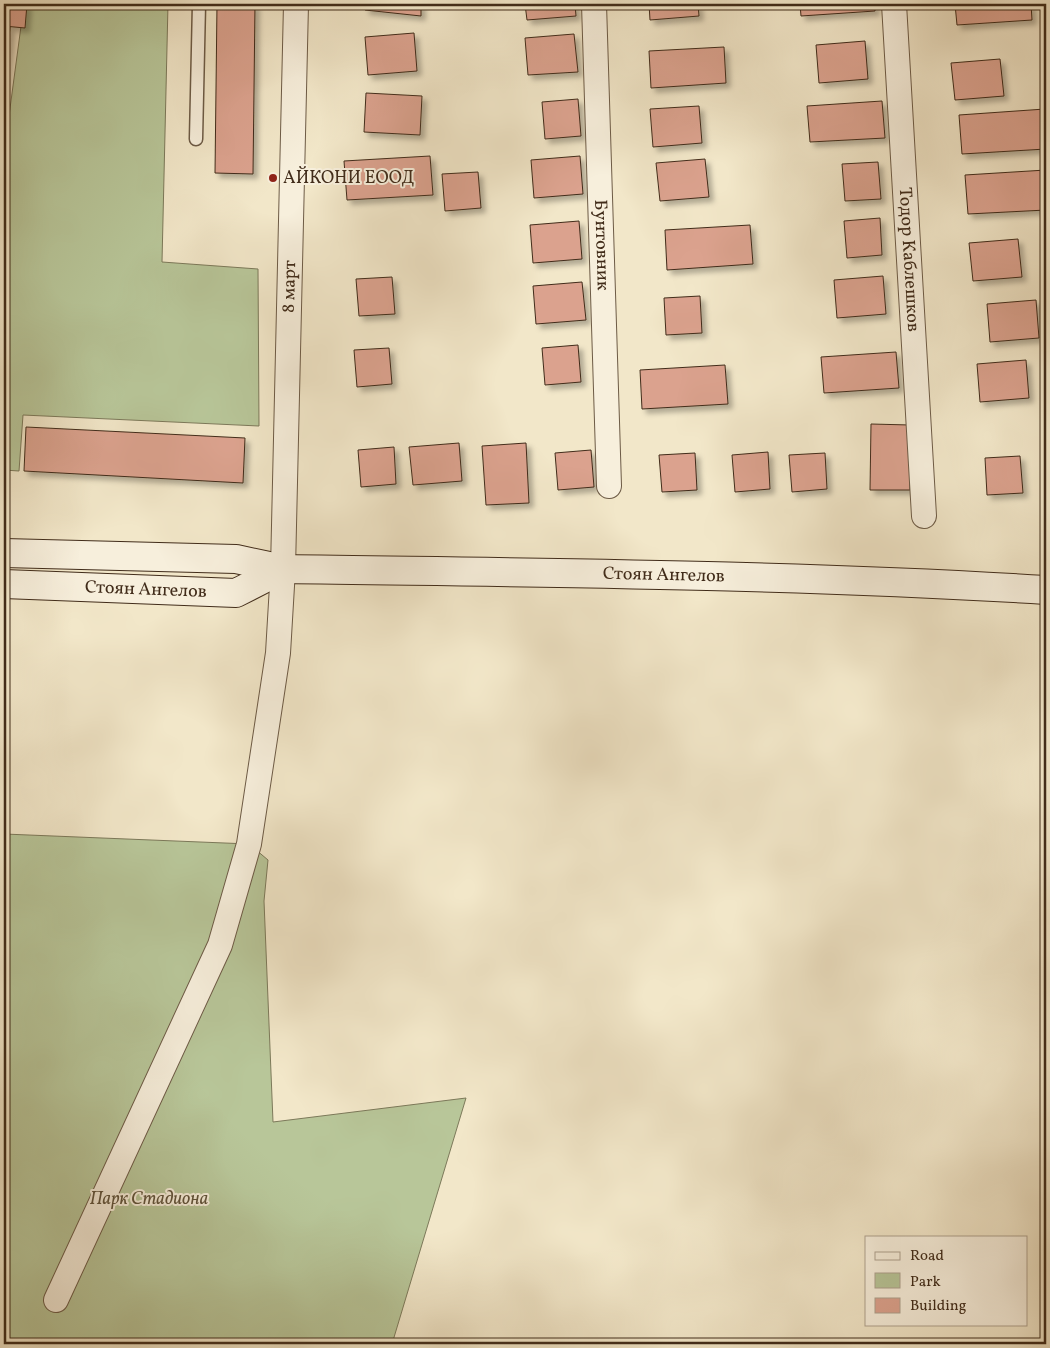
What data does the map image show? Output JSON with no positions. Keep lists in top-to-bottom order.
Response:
{
  "streets": {
    "main road": ["Стоян Ангелов"],
    "street": ["Бунтовник", "Тодор Каблешков", "8 март"]
  },
  "crossings": [
    ["8 март", "Стоян Ангелов"]
  ],
  "parks": ["Парк Стадиона"],
  "places": ["АЙКОНИ ЕООД"],
  "legend": ["Road", "Park", "Building"]
}
